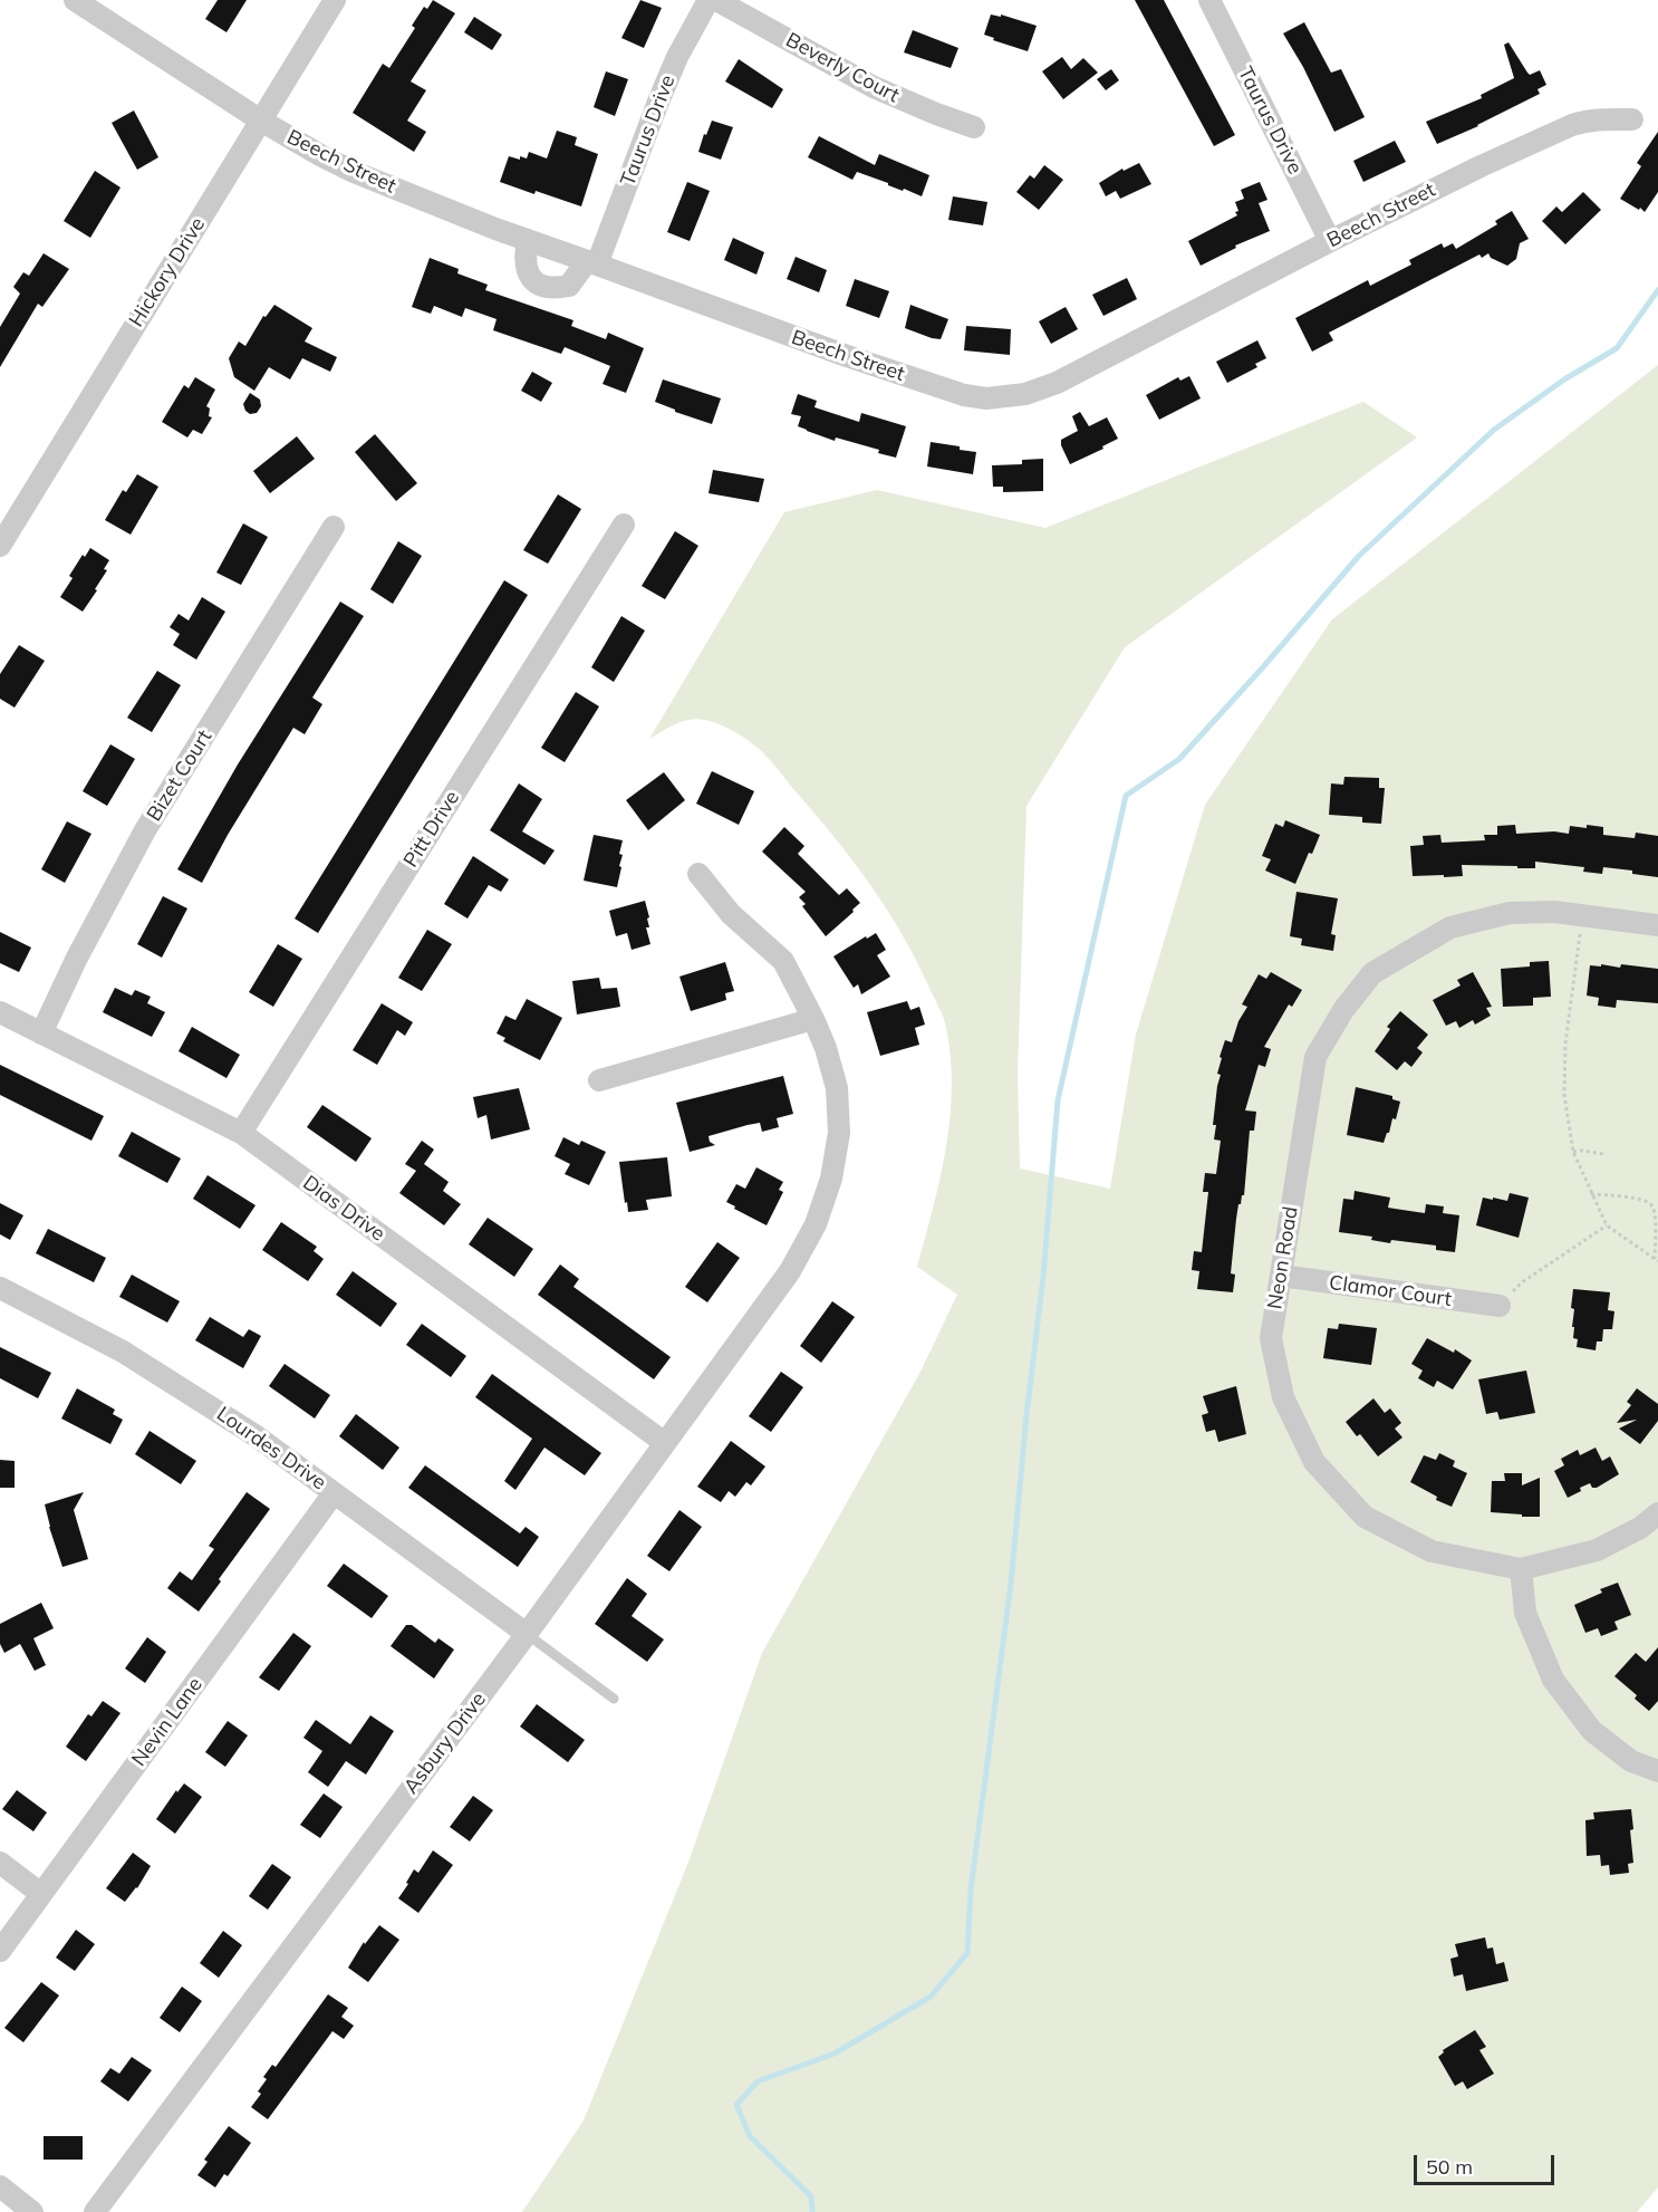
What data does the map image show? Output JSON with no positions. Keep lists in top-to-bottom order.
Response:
{
  "streets": {
    "street": [
      "Beverly Court",
      "Taurus Drive",
      "Beech Street",
      "Hickory Drive",
      "Bizet Court",
      "Pitt Drive",
      "Dias Drive",
      "Neon Road",
      "Clamor Court",
      "Lourdes Drive",
      "Nevin Lane",
      "Asbury Drive"
    ]
  },
  "crossings": [
    ["Taurus Drive", "Beech Street"],
    ["Beech Street", "Hickory Drive"],
    ["Bizet Court", "Dias Drive"],
    ["Pitt Drive", "Dias Drive"],
    ["Dias Drive", "Asbury Drive"],
    ["Neon Road", "Clamor Court"],
    ["Lourdes Drive", "Nevin Lane"],
    ["Lourdes Drive", "Asbury Drive"]
  ],
  "scale_bar": "50 m"
}
